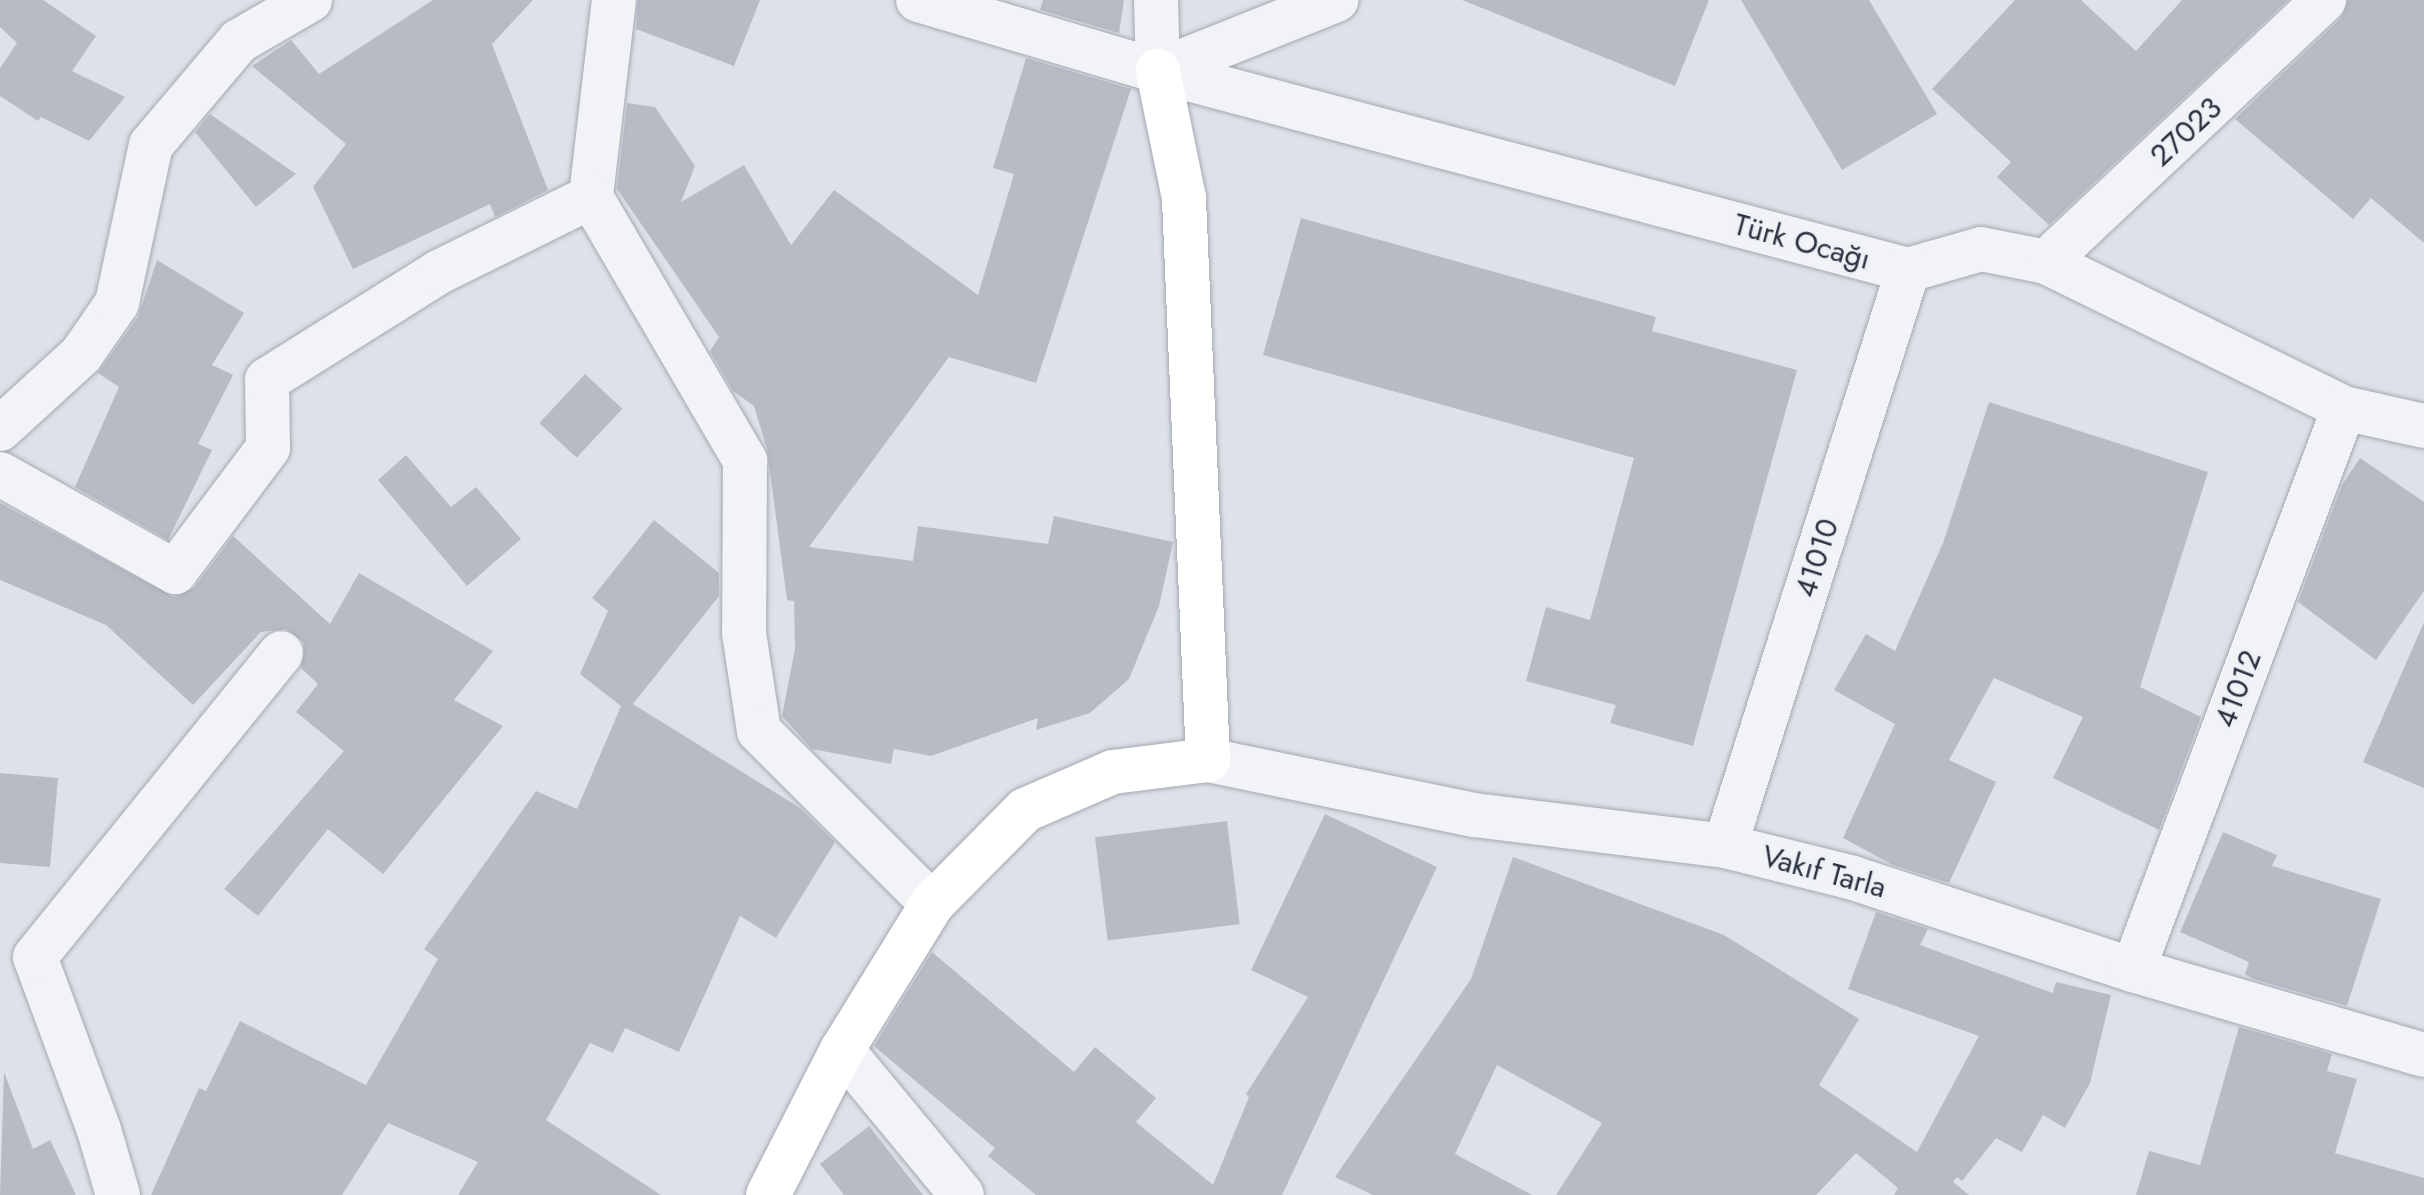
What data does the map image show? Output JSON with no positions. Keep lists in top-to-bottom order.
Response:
{
  "streets": {
    "street": [
      "27023",
      "Türk Ocağı",
      "41010",
      "41012",
      "Vakıf Tarla"
    ]
  },
  "crossings": [
    ["27023", "Türk Ocağı"],
    ["Türk Ocağı", "41010"],
    ["Türk Ocağı", "41012"],
    ["41010", "Vakıf Tarla"],
    ["41012", "Vakıf Tarla"]
  ]
}
